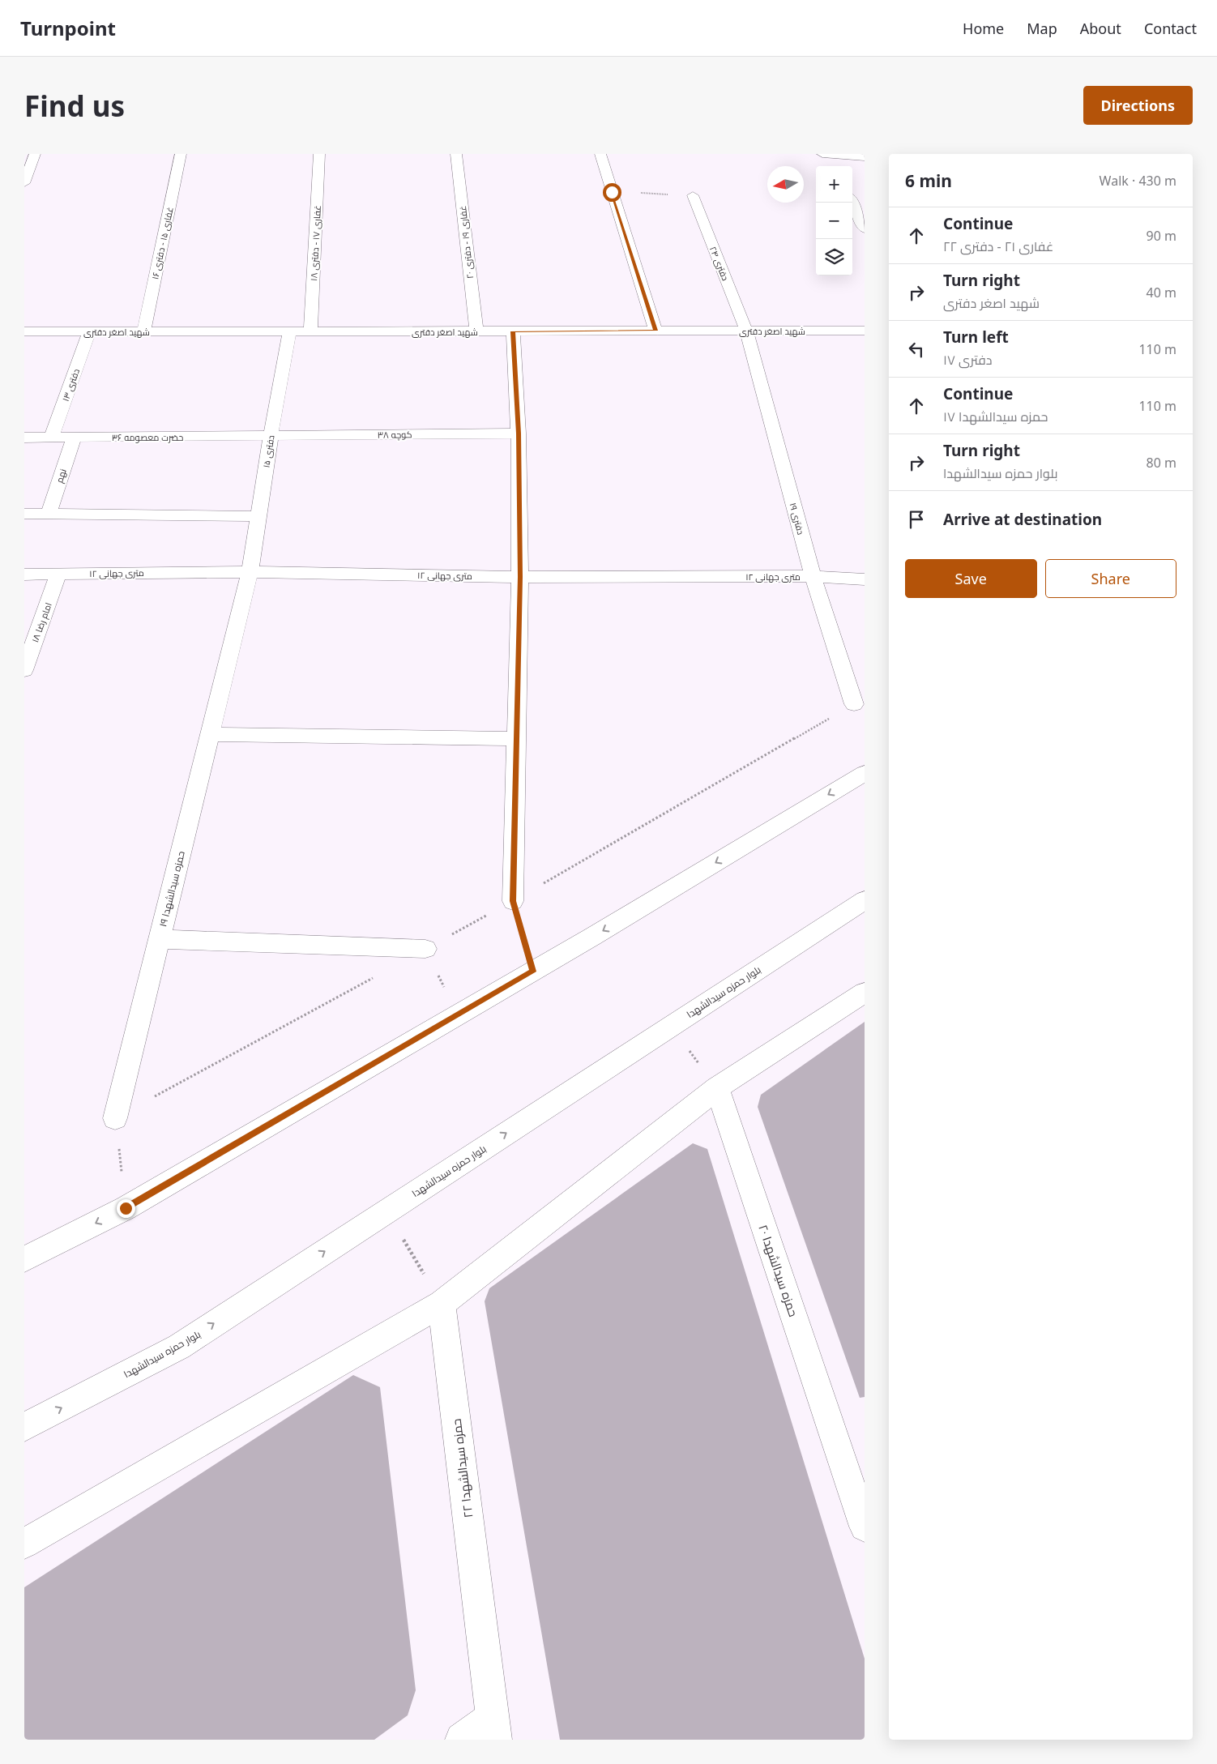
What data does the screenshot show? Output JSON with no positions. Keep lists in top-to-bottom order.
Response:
{
  "streets": {
    "street": [
      "غفاری ۱۹ - دفتری ۲۰",
      "غفاری ۱۵ - دفتری ۱۶",
      "غفاری ۱۷ - دفتری ۱۸",
      "دفتری ۲۴",
      "شهید اصغر دفتری",
      "دفتری ۱۳",
      "کوچه ۳۸",
      "حضرت معصومه ۳۶",
      "دفتری ۱۵",
      "نهم",
      "دفتری ۱۹",
      "۱۲ متری جهانی",
      "امام رضا ۱۸",
      "حمزه سیدالشهدا ۱۹",
      "بلوار حمزه سیدالشهدا",
      "حمزه سیدالشهدا ۲۰",
      "حمزه سیدالشهدا ۲۲"
    ]
  },
  "crossings": [
    ["غفاری ۱۹ - دفتری ۲۰", "شهید اصغر دفتری"],
    ["غفاری ۱۵ - دفتری ۱۶", "شهید اصغر دفتری"],
    ["غفاری ۱۷ - دفتری ۱۸", "شهید اصغر دفتری"],
    ["دفتری ۲۴", "شهید اصغر دفتری"],
    ["دفتری ۲۴", "دفتری ۱۹"],
    ["شهید اصغر دفتری", "دفتری ۱۳"],
    ["شهید اصغر دفتری", "دفتری ۱۵"],
    ["شهید اصغر دفتری", "دفتری ۱۹"],
    ["دفتری ۱۳", "حضرت معصومه ۳۶"],
    ["کوچه ۳۸", "حضرت معصومه ۳۶"],
    ["کوچه ۳۸", "دفتری ۱۵"],
    ["حضرت معصومه ۳۶", "دفتری ۱۵"],
    ["حضرت معصومه ۳۶", "نهم"],
    ["دفتری ۱۵", "۱۲ متری جهانی"],
    ["دفتری ۱۵", "حمزه سیدالشهدا ۱۹"],
    ["دفتری ۱۹", "۱۲ متری جهانی"],
    ["۱۲ متری جهانی", "امام رضا ۱۸"],
    ["۱۲ متری جهانی", "حمزه سیدالشهدا ۱۹"]
  ],
  "north": "left",
  "page": {
    "header": "Turnpoint",
    "nav": [
      "Home",
      "Map",
      "About",
      "Contact"
    ],
    "buttons": [
      "Directions",
      ["Save", "Share"]
    ],
    "title": "Find us",
    "heading": ["6 min", "Walk · 430 m"],
    "map_buttons": ["+", "−"],
    "list": [
      ["Continue", "غفاری ۲۱ - دفتری ۲۲", "90 m"],
      ["Turn right", "شهید اصغر دفتری", "40 m"],
      ["Turn left", "دفتری ۱۷", "110 m"],
      ["Continue", "حمزه سیدالشهدا ۱۷", "110 m"],
      ["Turn right", "بلوار حمزه سیدالشهدا", "80 m"],
      "Arrive at destination"
    ]
  }
}
